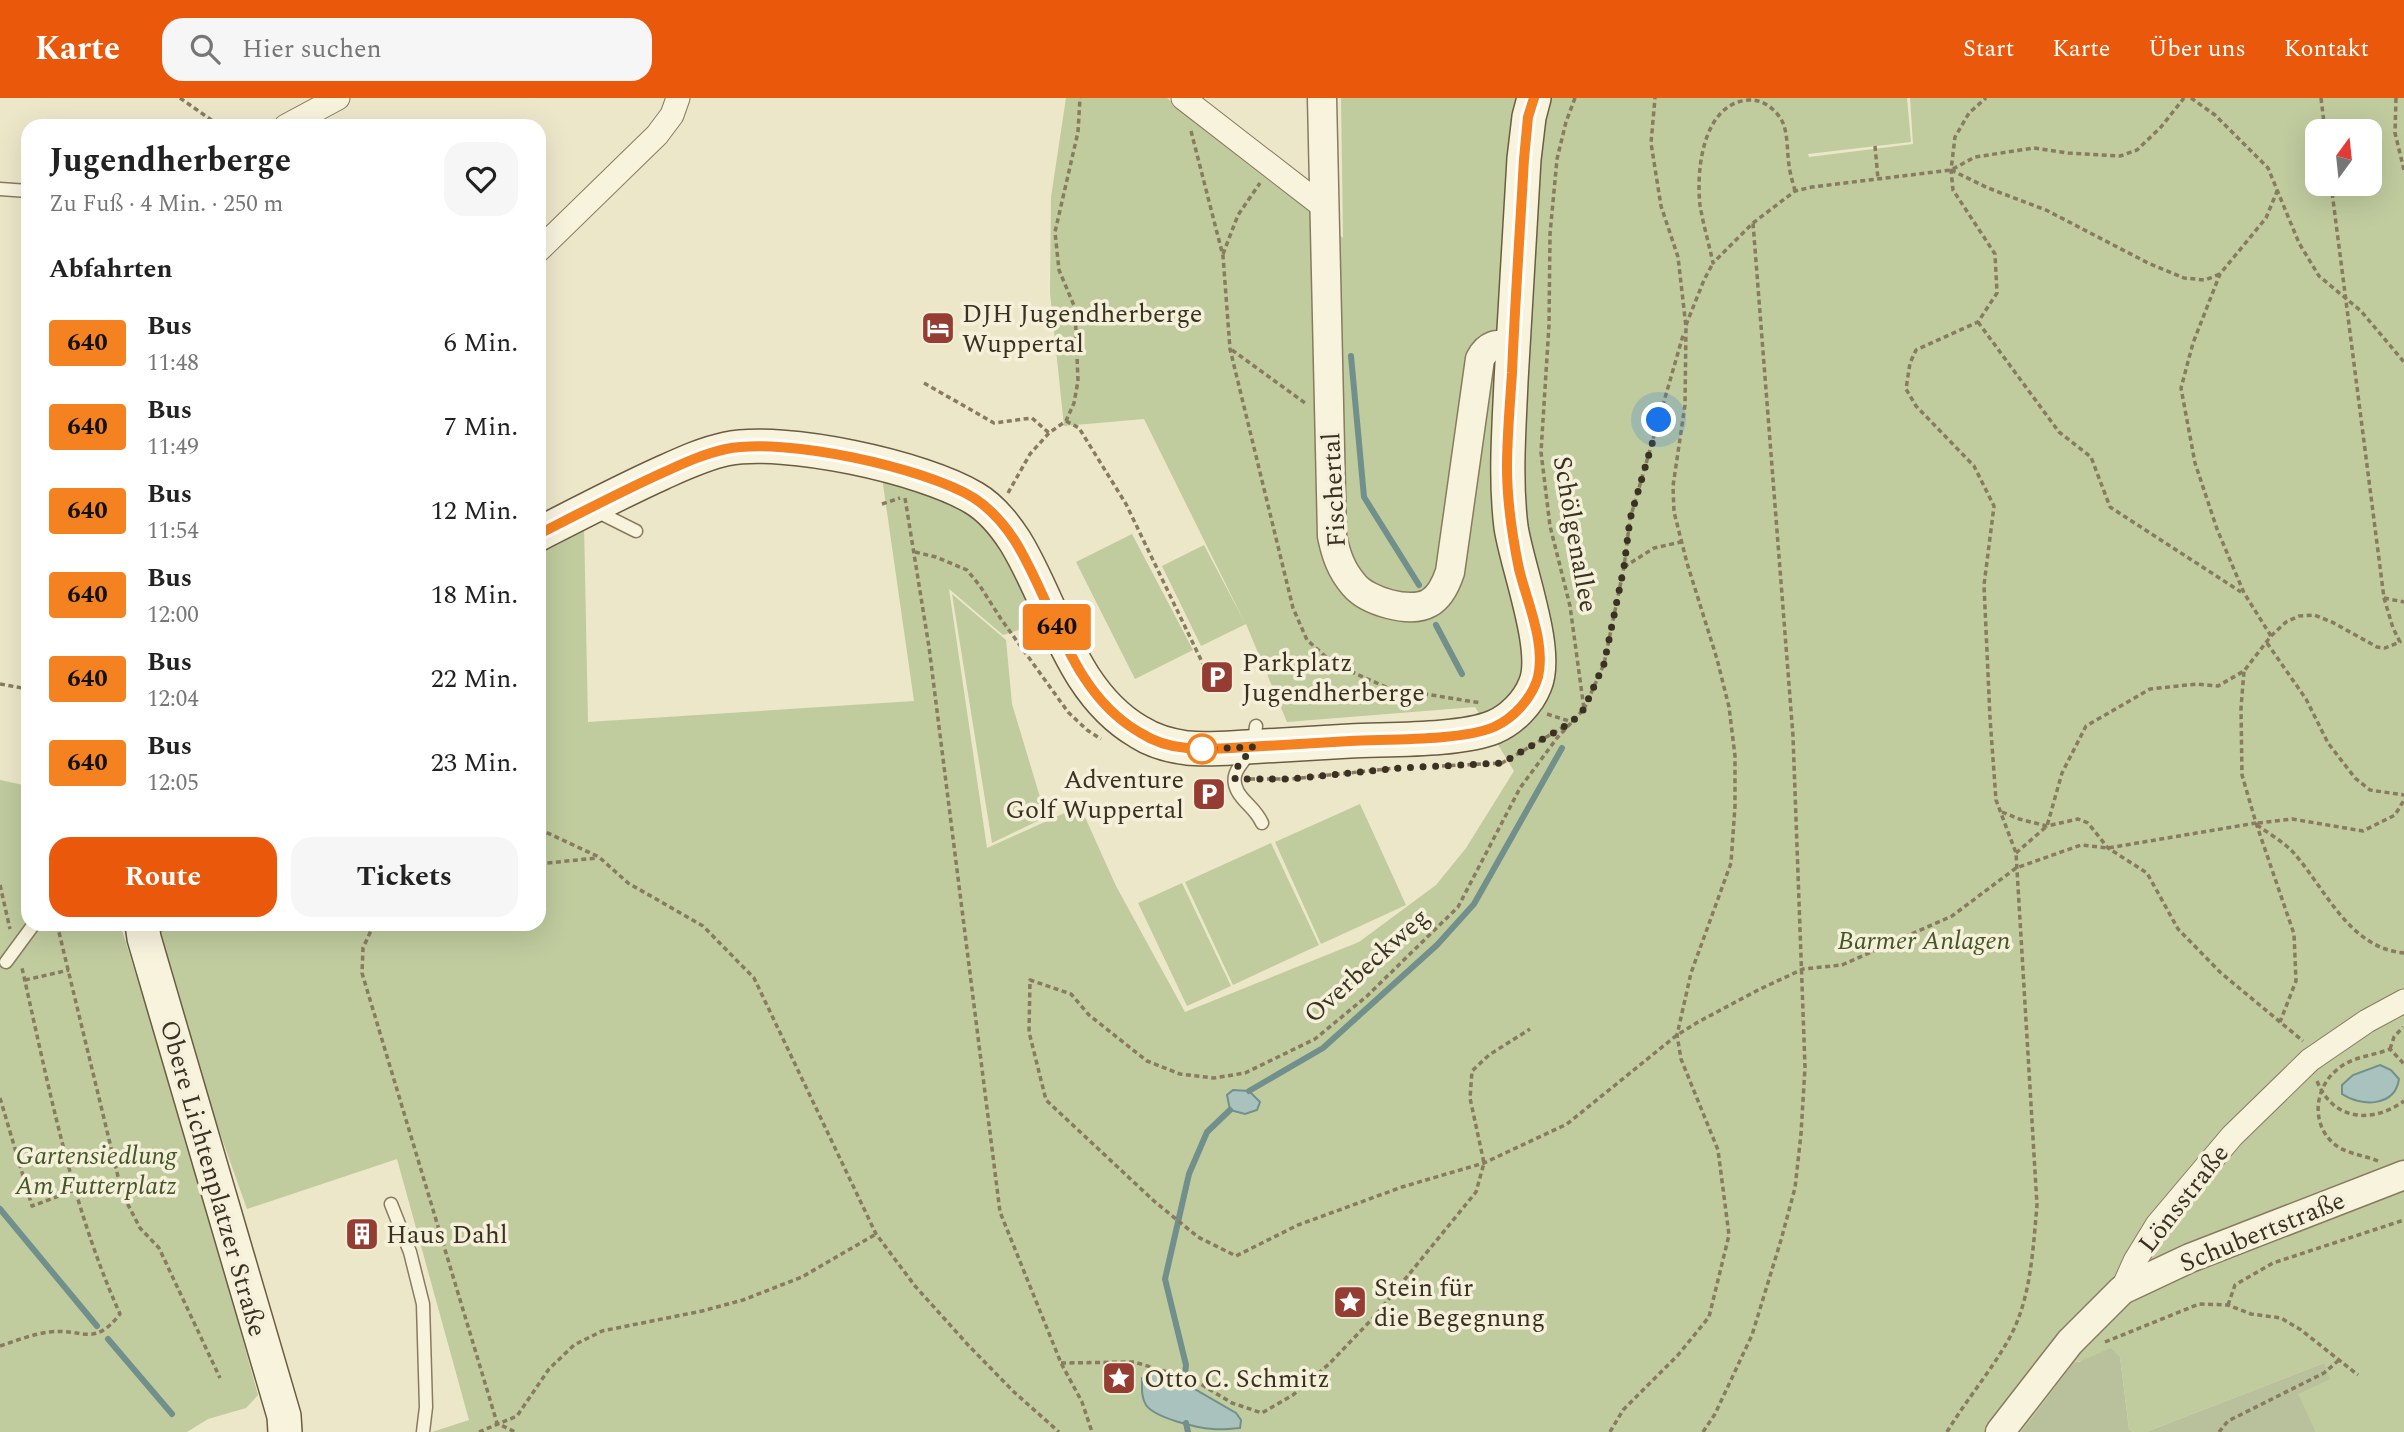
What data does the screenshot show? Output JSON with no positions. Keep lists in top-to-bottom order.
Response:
{
  "streets": {
    "main road": ["Obere Lichtenplatzer Straße"],
    "street": ["Fischertal", "Lönsstraße", "Schubertstraße"],
    "path": ["Schölgenallee", "Overbeckweg"]
  },
  "crossings": [
    ["Lönsstraße", "Schubertstraße"]
  ],
  "parks": ["Barmer Anlagen", "Gartensiedlung Am Futterplatz"],
  "places": {
    "hotel": ["DJH Jugendherberge Wuppertal"],
    "parking": ["Parkplatz Jugendherberge", "Adventure Golf Wuppertal"],
    "building": ["Haus Dahl"],
    "place": ["Stein für die Begegnung", "Otto C. Schmitz"]
  },
  "lines": ["bus line 640"],
  "north": "top",
  "page": {
    "header": "Karte",
    "search": "Hier suchen",
    "nav": [
      "Start",
      "Karte",
      "Über uns",
      "Kontakt"
    ],
    "on_map": "640",
    "heading": [
      ["Jugendherberge", "Zu Fuß · 4 Min. · 250 m"],
      "Abfahrten"
    ],
    "list": [
      {
        "mark": "640",
        "name": "Bus",
        "note": "11:48",
        "value": "6 Min."
      },
      {
        "mark": "640",
        "name": "Bus",
        "note": "11:49",
        "value": "7 Min."
      },
      {
        "mark": "640",
        "name": "Bus",
        "note": "11:54",
        "value": "12 Min."
      },
      {
        "mark": "640",
        "name": "Bus",
        "note": "12:00",
        "value": "18 Min."
      },
      {
        "mark": "640",
        "name": "Bus",
        "note": "12:04",
        "value": "22 Min."
      },
      {
        "mark": "640",
        "name": "Bus",
        "note": "12:05",
        "value": "23 Min."
      }
    ],
    "buttons": ["Route", "Tickets"]
  }
}
